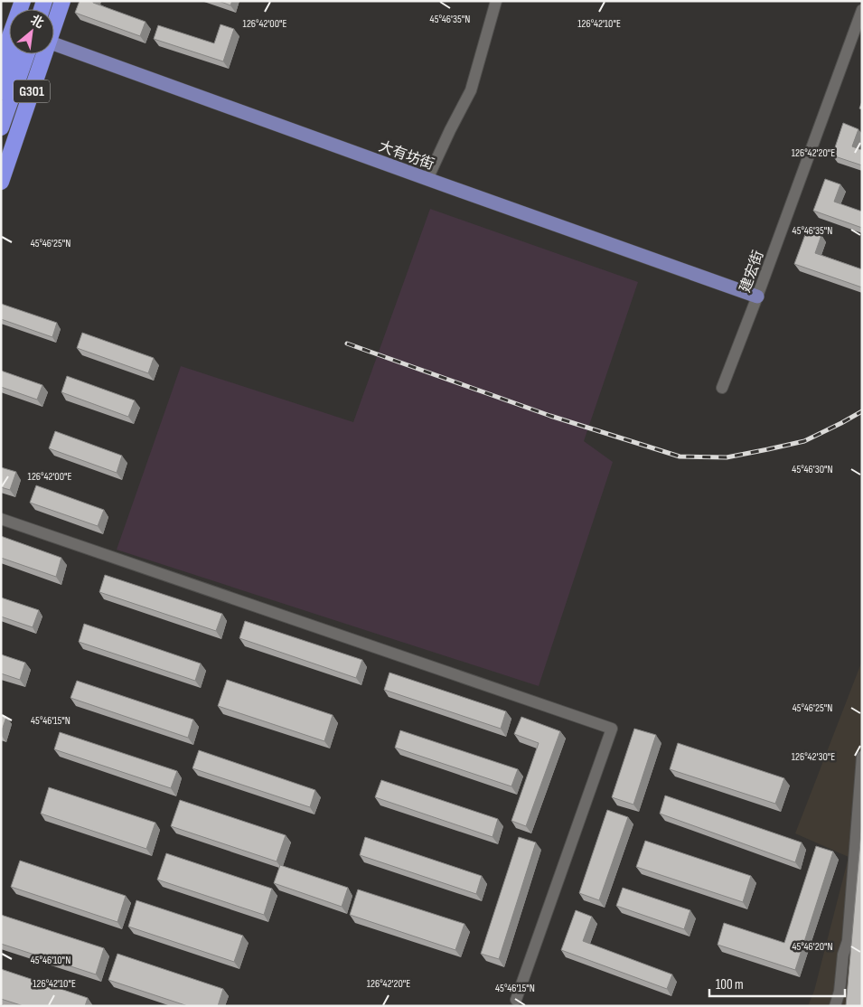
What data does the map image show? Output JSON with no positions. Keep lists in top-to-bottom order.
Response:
{
  "streets": {
    "highway": ["G301"],
    "main road": ["大有坊街"],
    "street": ["建宏街"]
  },
  "crossings": [
    ["大有坊街", "建宏街"]
  ],
  "scale_bar": "100 m",
  "north": "top right",
  "coordinates": [
    "45°46'35\"N",
    "126°42'00\"E",
    "126°42'10\"E",
    "126°42'20\"E",
    "45°46'25\"N",
    "45°46'30\"N",
    "45°46'15\"N",
    "126°42'30\"E",
    "45°46'20\"N",
    "45°46'10\"N"
  ]
}
